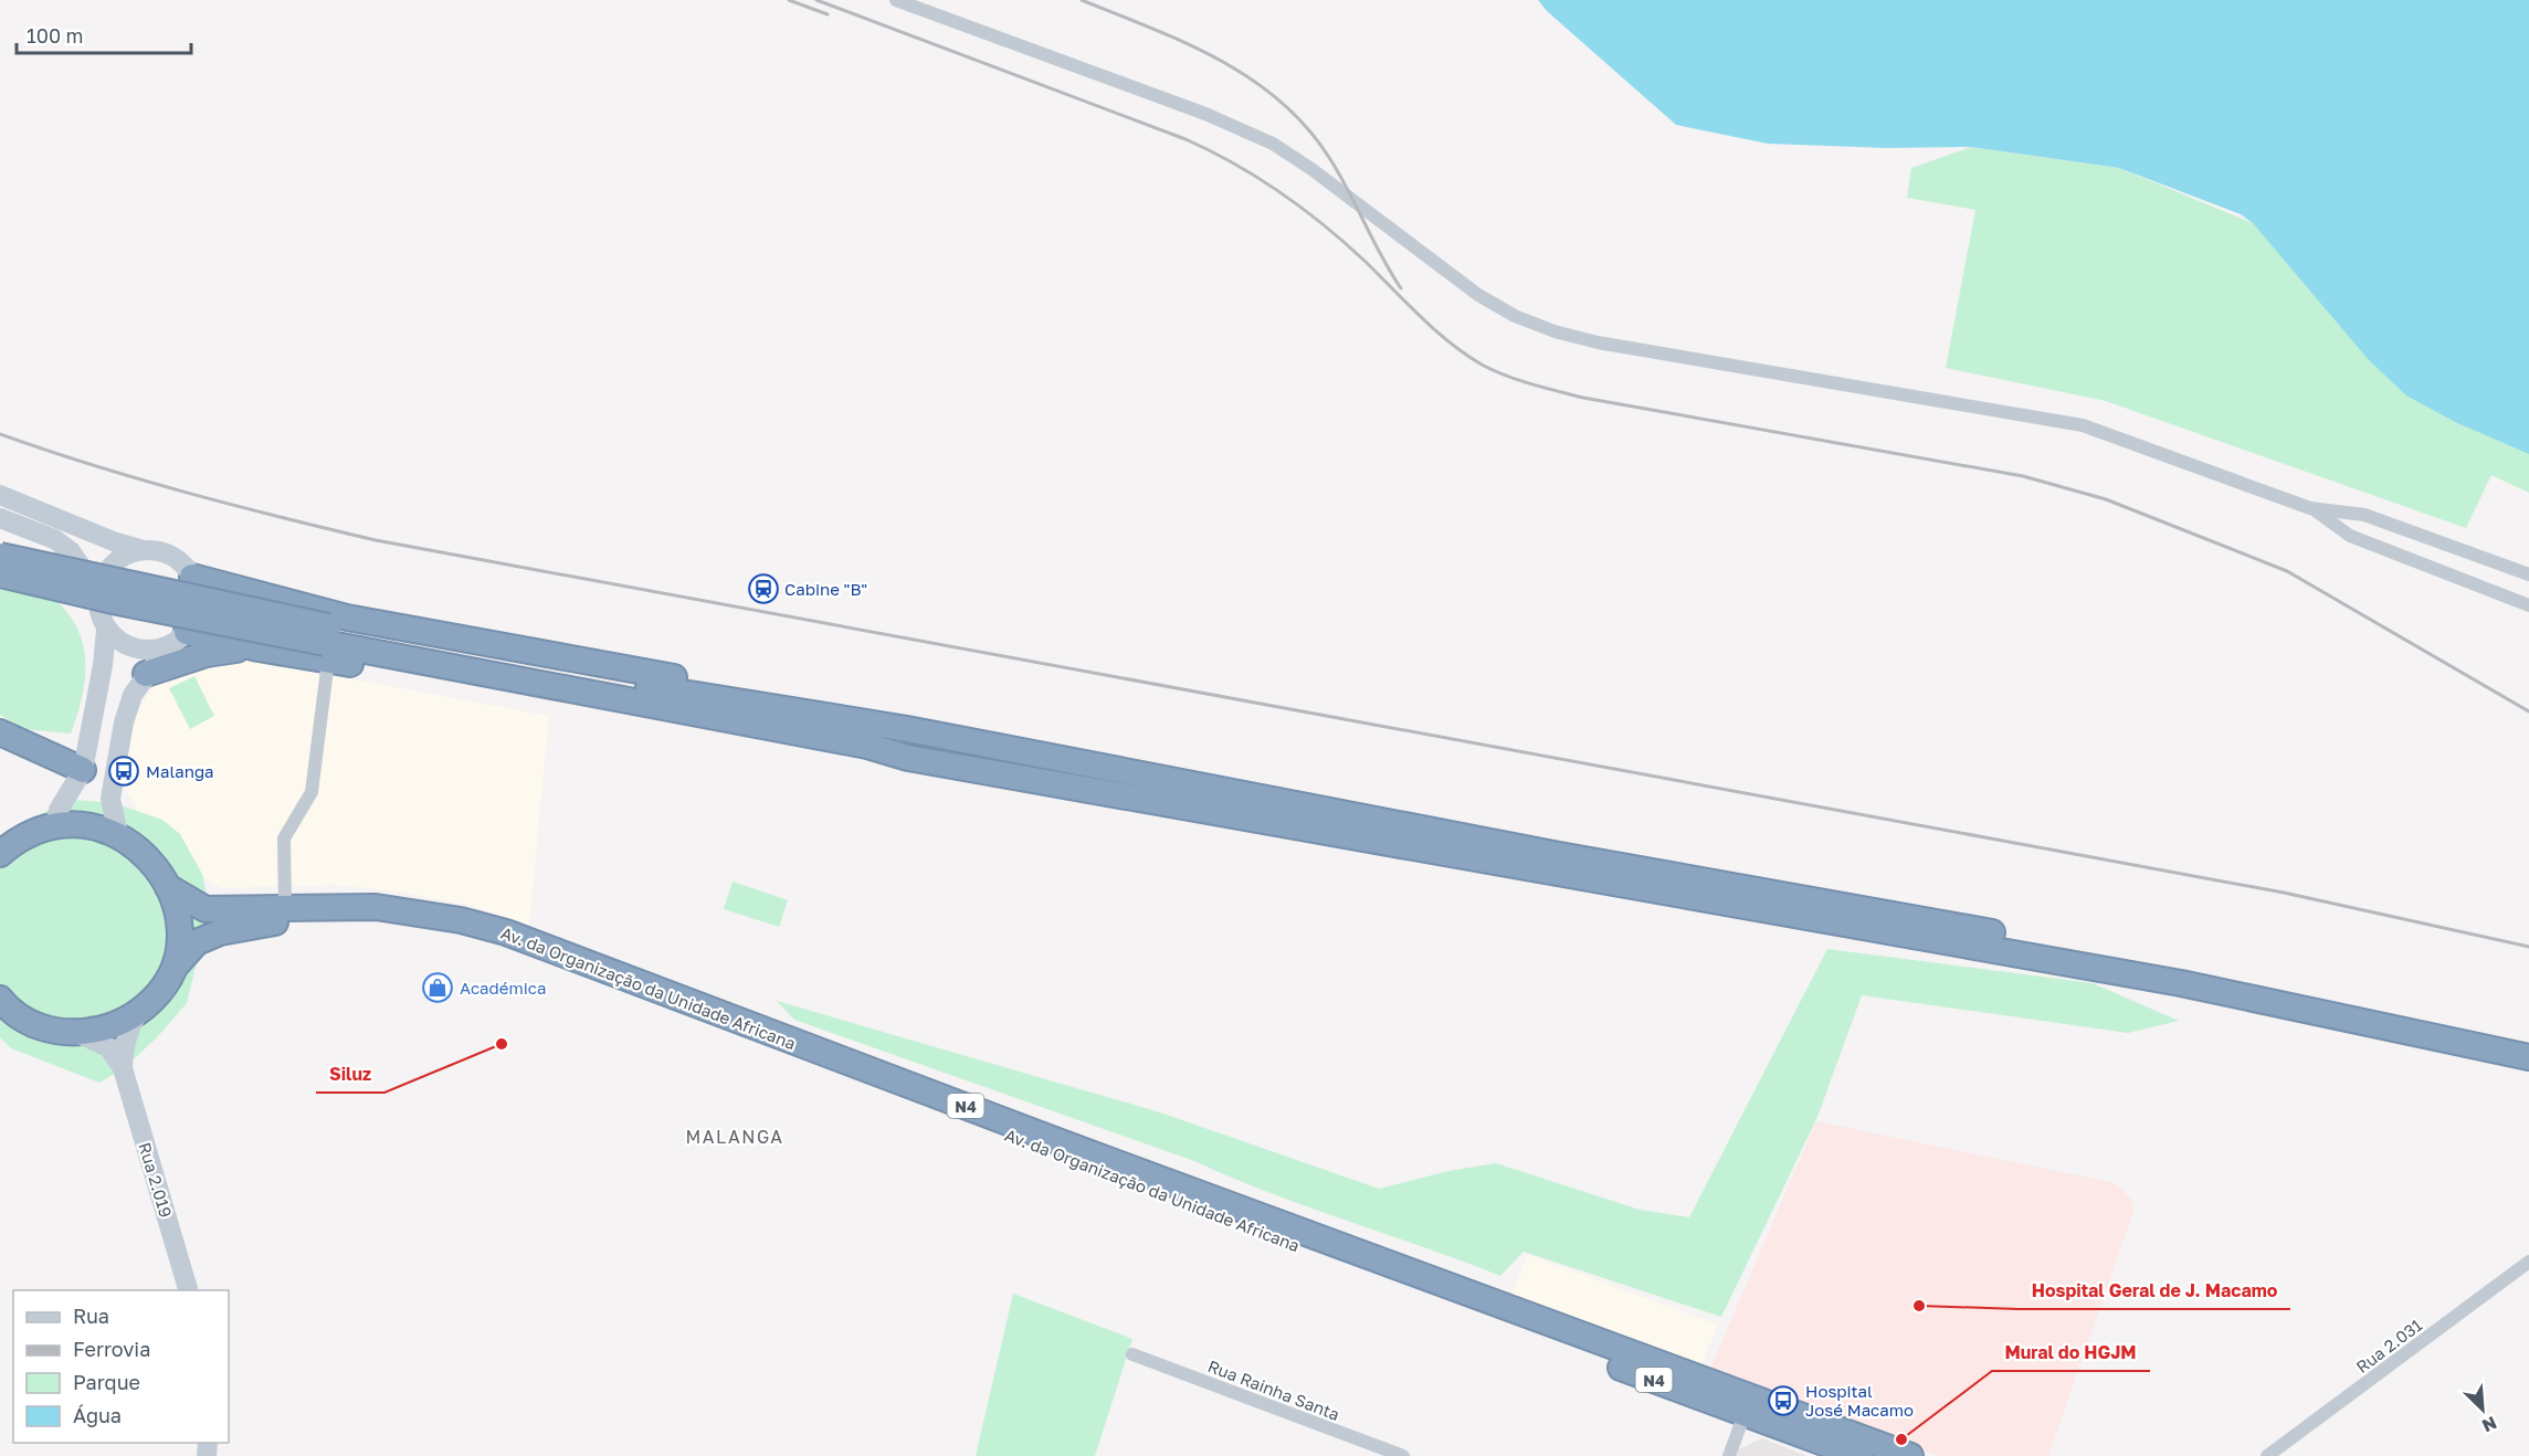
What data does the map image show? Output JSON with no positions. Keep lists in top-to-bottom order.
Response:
{
  "streets": {
    "highway": ["Av. da Organização da Unidade Africana", "N4"],
    "main road": ["Rua 2.019"],
    "street": ["Rua 2.031", "Rua Rainha Santa"]
  },
  "crossings": [
    ["Av. da Organização da Unidade Africana", "N4"]
  ],
  "districts": ["MALANGA"],
  "places": {
    "station": ["Cabine \"B\""],
    "bus stop": ["Malanga", "Hospital José Macamo"],
    "shop": ["Académica"],
    "other": ["Siluz", "Hospital Geral de J. Macamo", "Mural do HGJM"]
  },
  "legend": [
    "Rua",
    "Ferrovia",
    "Parque",
    "Água"
  ],
  "scale_bar": "100 m",
  "north": "bottom right"
}
